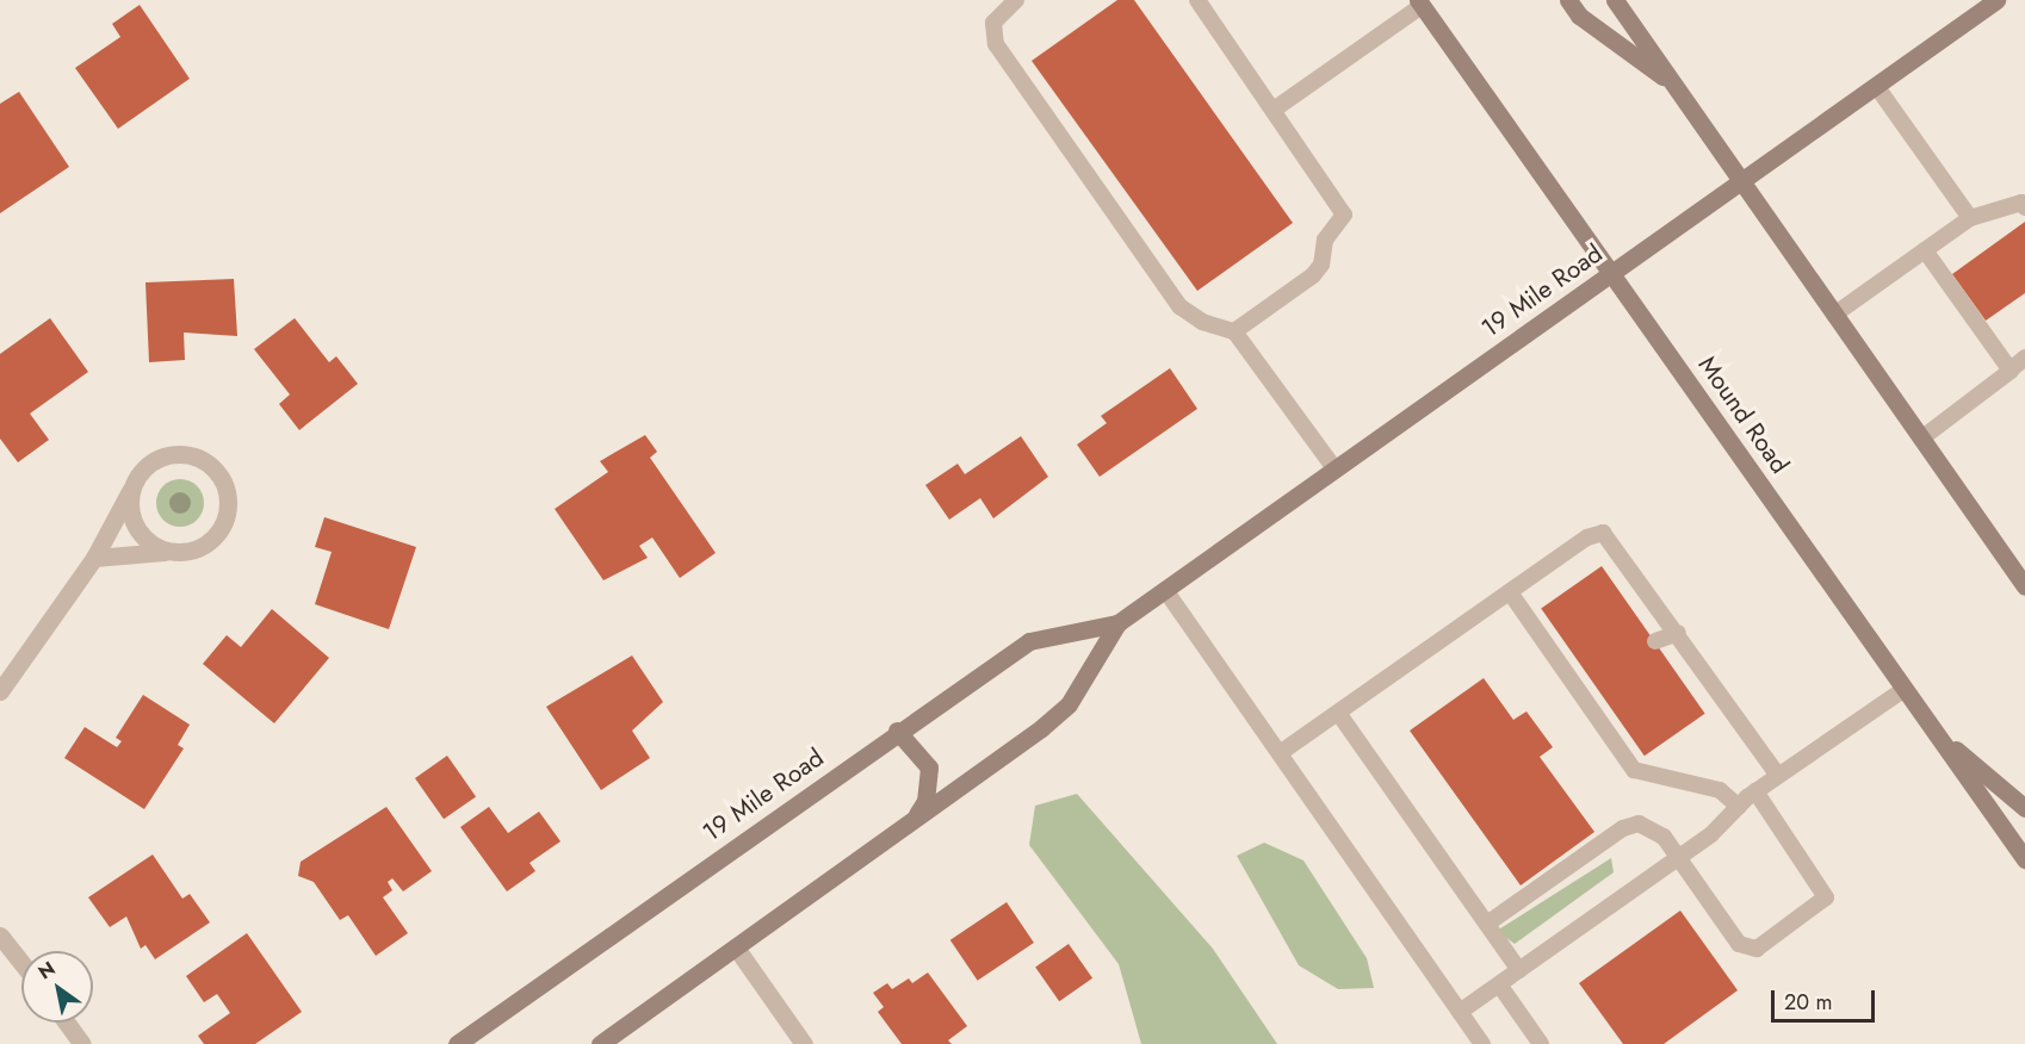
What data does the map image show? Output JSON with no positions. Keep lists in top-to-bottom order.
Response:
{
  "streets": {
    "main road": ["19 Mile Road", "Mound Road"]
  },
  "crossings": [
    ["19 Mile Road", "Mound Road"]
  ],
  "scale_bar": "20 m",
  "north": "top left"
}
